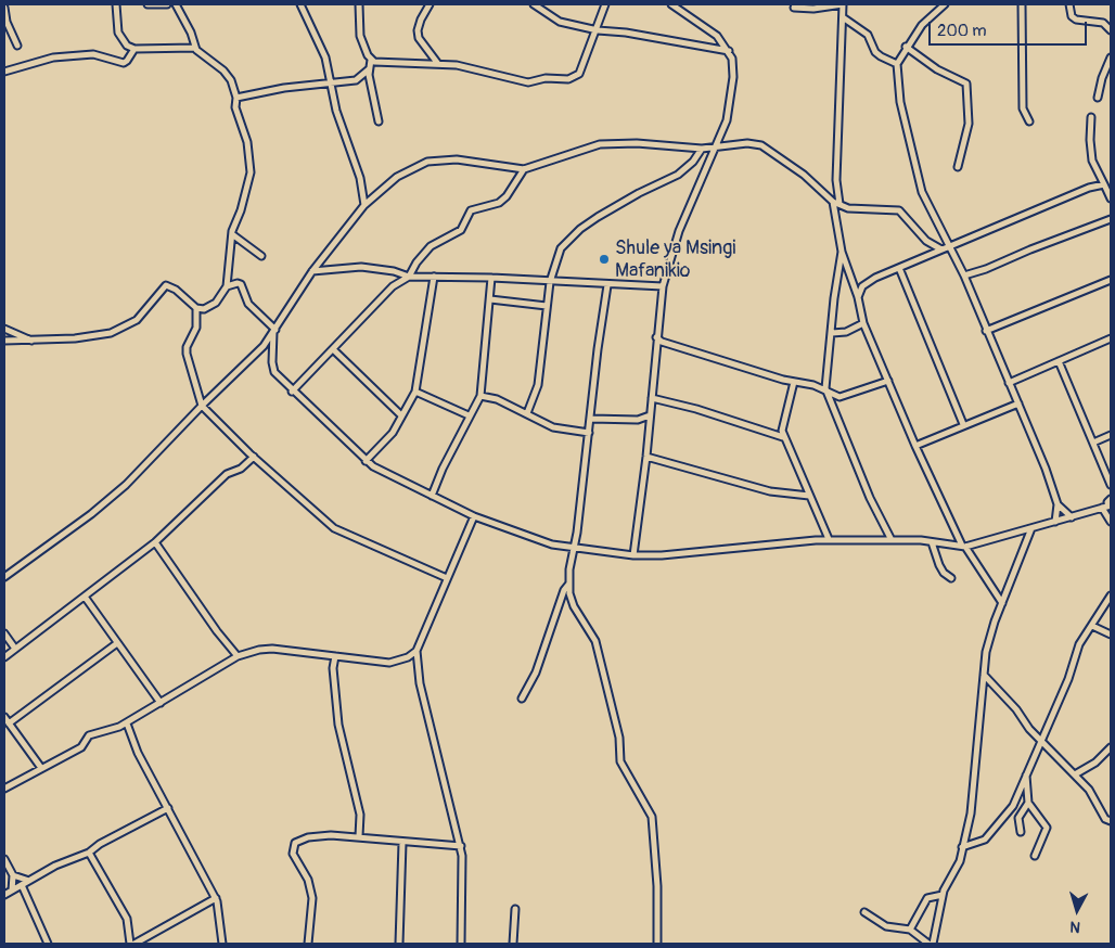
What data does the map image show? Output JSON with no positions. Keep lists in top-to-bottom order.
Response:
{
  "places": ["Shule ya Msingi Mafanikio"],
  "scale_bar": "200 m",
  "north": "bottom"
}
